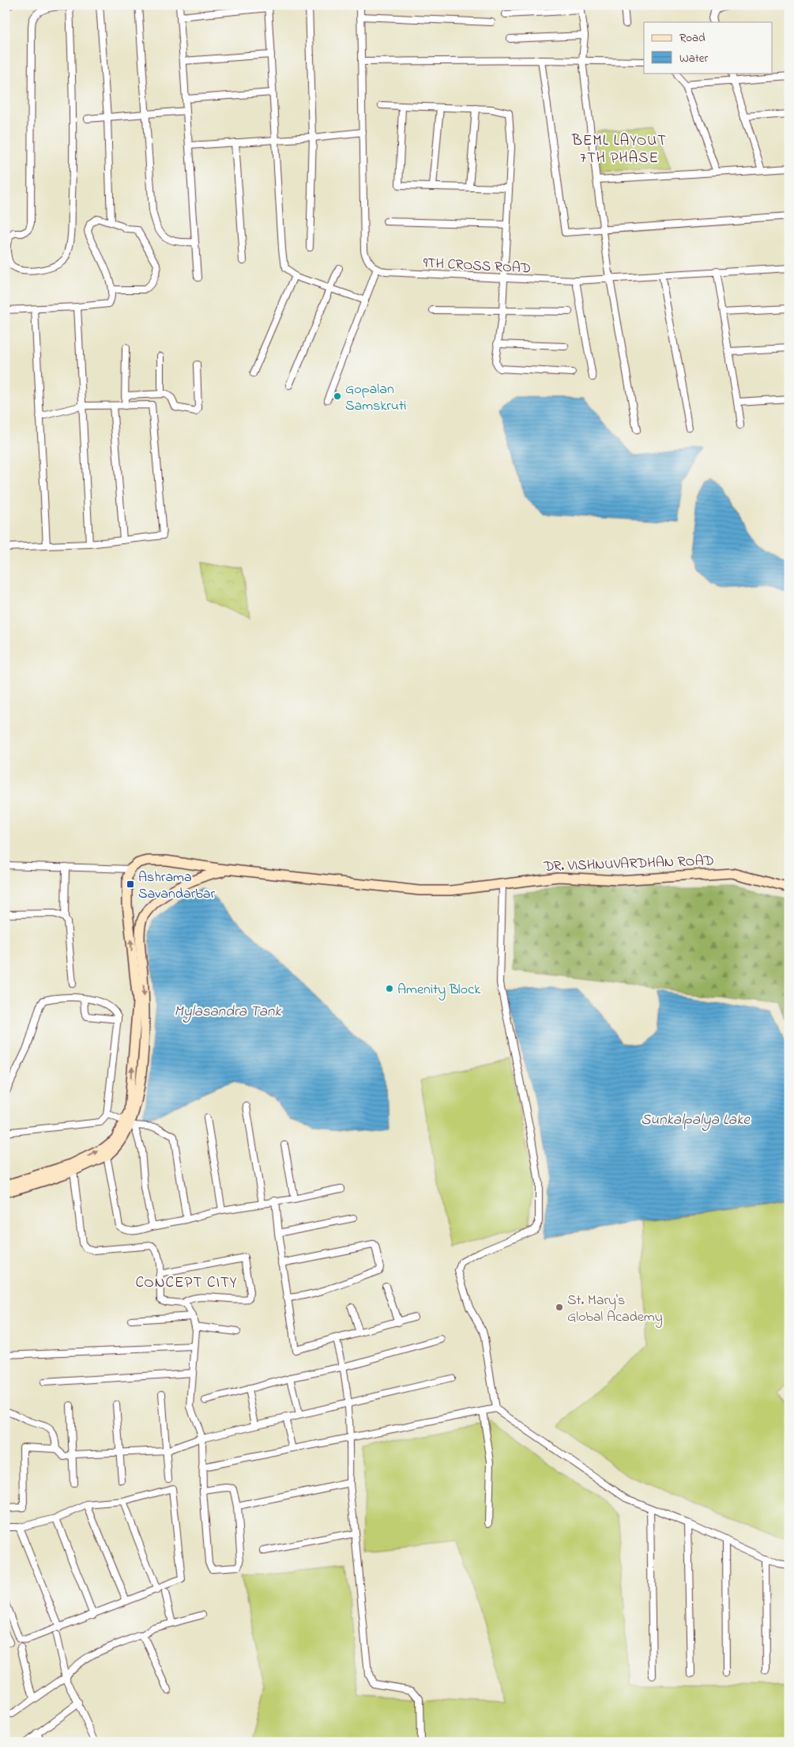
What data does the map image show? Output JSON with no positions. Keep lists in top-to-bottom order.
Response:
{
  "streets": {
    "main road": ["DR. VISHNUVARDHAN ROAD"],
    "street": ["9TH CROSS ROAD"]
  },
  "districts": ["BEML LAYOUT 7TH PHASE", "CONCEPT CITY"],
  "water": ["Mylasandra Tank", "Sunkalpalya Lake"],
  "places": {
    "other": ["Gopalan Samskruti", "Amenity Block", "St. Mary's Global Academy"],
    "transit": ["Ashrama Savandarbar"]
  },
  "legend": ["Road", "Water"]
}
